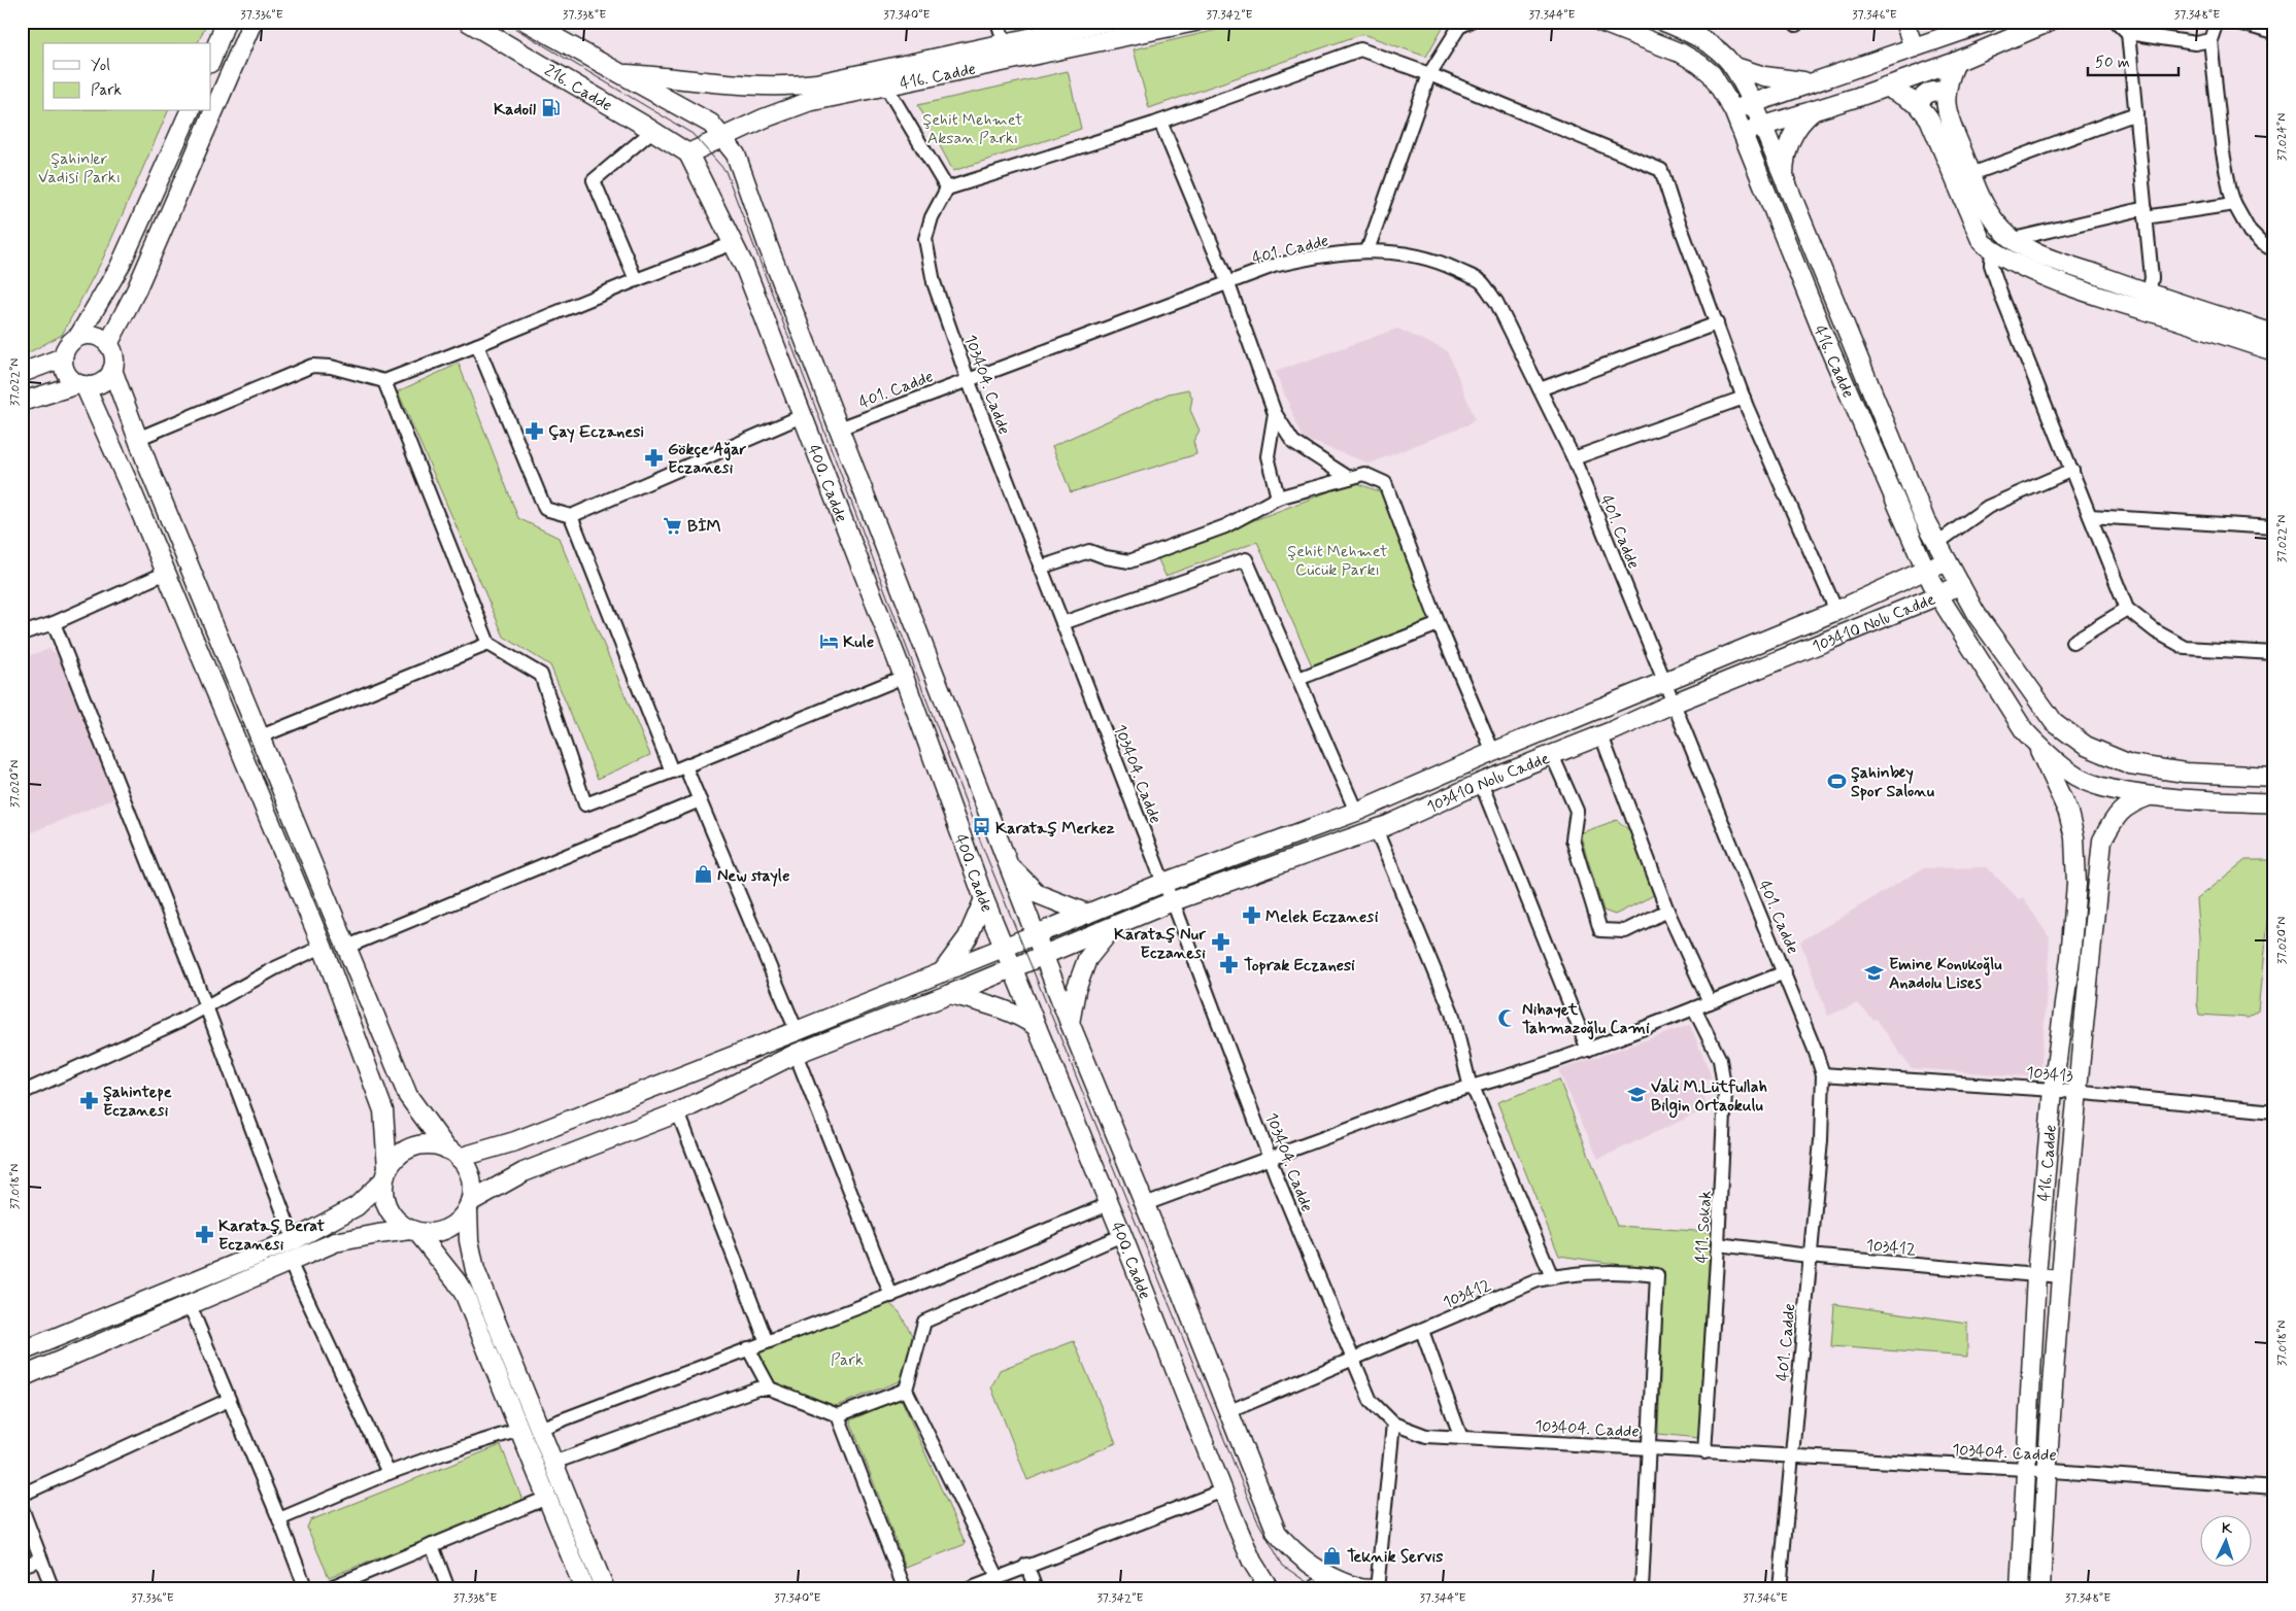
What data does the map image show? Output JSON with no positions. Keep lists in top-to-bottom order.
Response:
{
  "streets": {
    "street": [
      "416. Cadde",
      "216. Cadde",
      "401. Cadde",
      "103404. Cadde",
      "400. Cadde",
      "103410 Nolu Cadde",
      "103413",
      "411. Sokak",
      "103412"
    ]
  },
  "crossings": [
    ["416. Cadde", "216. Cadde"],
    ["416. Cadde", "103404. Cadde"],
    ["416. Cadde", "400. Cadde"],
    ["416. Cadde", "103410 Nolu Cadde"],
    ["416. Cadde", "103413"],
    ["416. Cadde", "103412"],
    ["216. Cadde", "400. Cadde"],
    ["401. Cadde", "103404. Cadde"],
    ["401. Cadde", "400. Cadde"],
    ["401. Cadde", "103410 Nolu Cadde"],
    ["401. Cadde", "103413"],
    ["401. Cadde", "103412"],
    ["103404. Cadde", "103410 Nolu Cadde"],
    ["103404. Cadde", "411. Sokak"],
    ["103404. Cadde", "103412"],
    ["400. Cadde", "103410 Nolu Cadde"],
    ["400. Cadde", "103412"],
    ["411. Sokak", "103412"]
  ],
  "parks": [
    "Şehit Mehmet Aksan Parkı",
    "Şahinler Vadisi Parkı",
    "Şehit Mehmet Cücük Parkı",
    "Park"
  ],
  "places": {
    "fuel station": ["Kadoil"],
    "pharmacy": [
      "Çay Eczanesi",
      "Gökçe Ağar Eczanesi",
      "Melek Eczanesi",
      "Karataş Nur Eczanesi",
      "Toprak Eczanesi",
      "Şahintepe Eczanesi",
      "Karataş Berat Eczanesi"
    ],
    "supermarket": ["BİM"],
    "hotel": ["Kule"],
    "sports": ["Şahinbey Spor Salonu"],
    "bus stop": ["Karataş Merkez"],
    "shop": ["New stayle", "Teknik Servis"],
    "school or university": ["Emine Konukoğlu Anadolu Lises", "Vali M.Lütfullah Bilgin Ortaokulu"],
    "mosque": ["Nihayet Tahmazoğlu Cami"]
  },
  "legend": ["Yol", "Park"],
  "scale_bar": "50 m",
  "north": "top",
  "coordinates": [
    "37.336°E",
    "37.338°E",
    "37.340°E",
    "37.342°E",
    "37.344°E",
    "37.346°E",
    "37.348°E",
    "37.024°N",
    "37.022°N",
    "37.020°N",
    "37.018°N"
  ]
}
